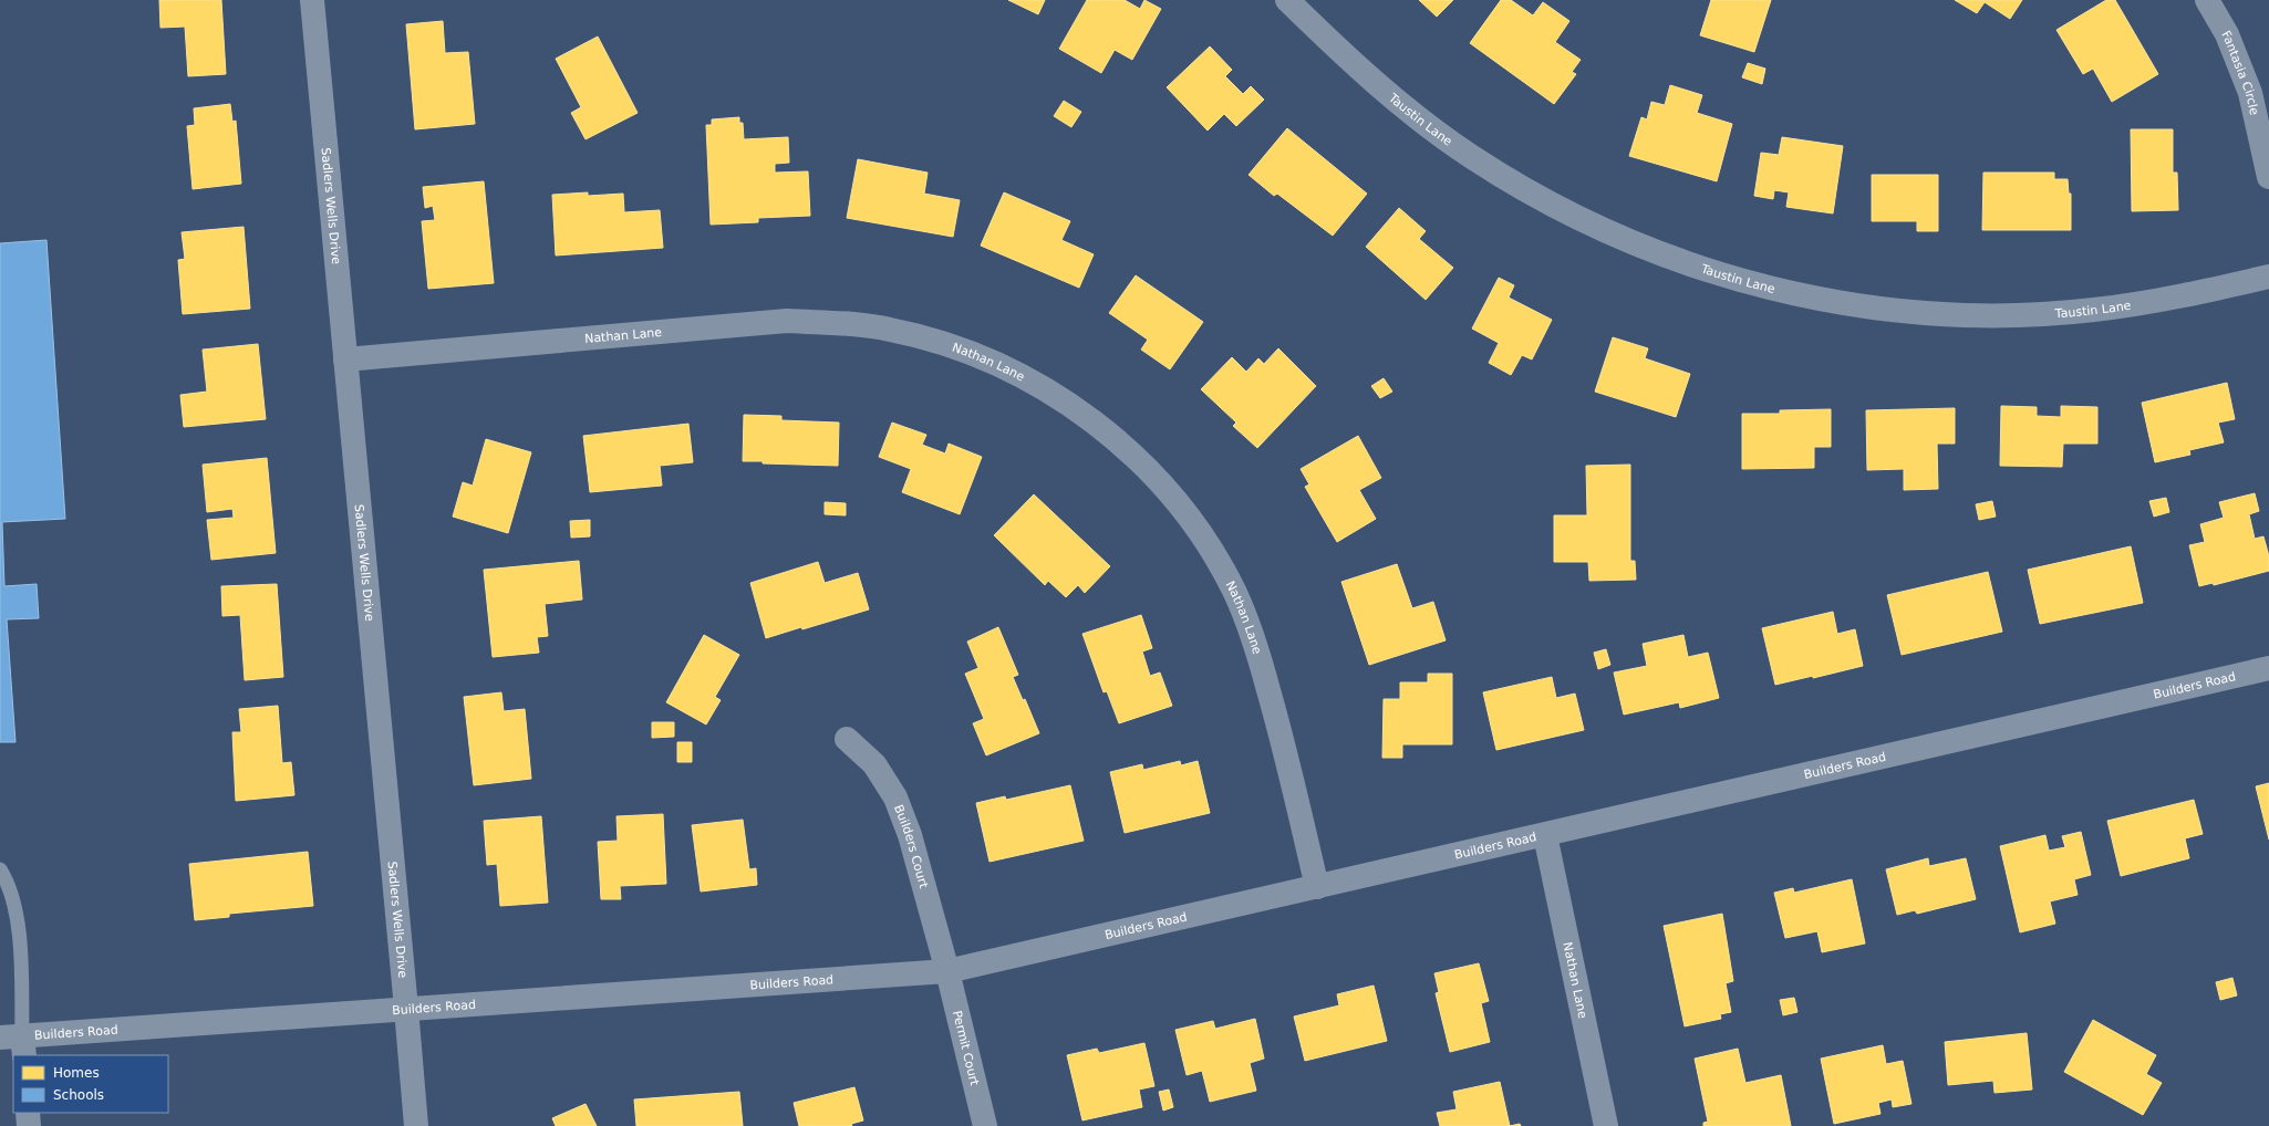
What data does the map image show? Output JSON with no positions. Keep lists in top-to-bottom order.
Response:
{
  "streets": {
    "street": [
      "Fantasia Circle",
      "Taustin Lane",
      "Sadlers Wells Drive",
      "Nathan Lane",
      "Builders Road",
      "Builders Court",
      "Permit Court"
    ]
  },
  "crossings": [
    ["Sadlers Wells Drive", "Nathan Lane"],
    ["Sadlers Wells Drive", "Builders Road"],
    ["Nathan Lane", "Builders Road"],
    ["Builders Road", "Builders Court"],
    ["Builders Road", "Permit Court"],
    ["Builders Court", "Permit Court"]
  ],
  "legend": ["Homes", "Schools"]
}
